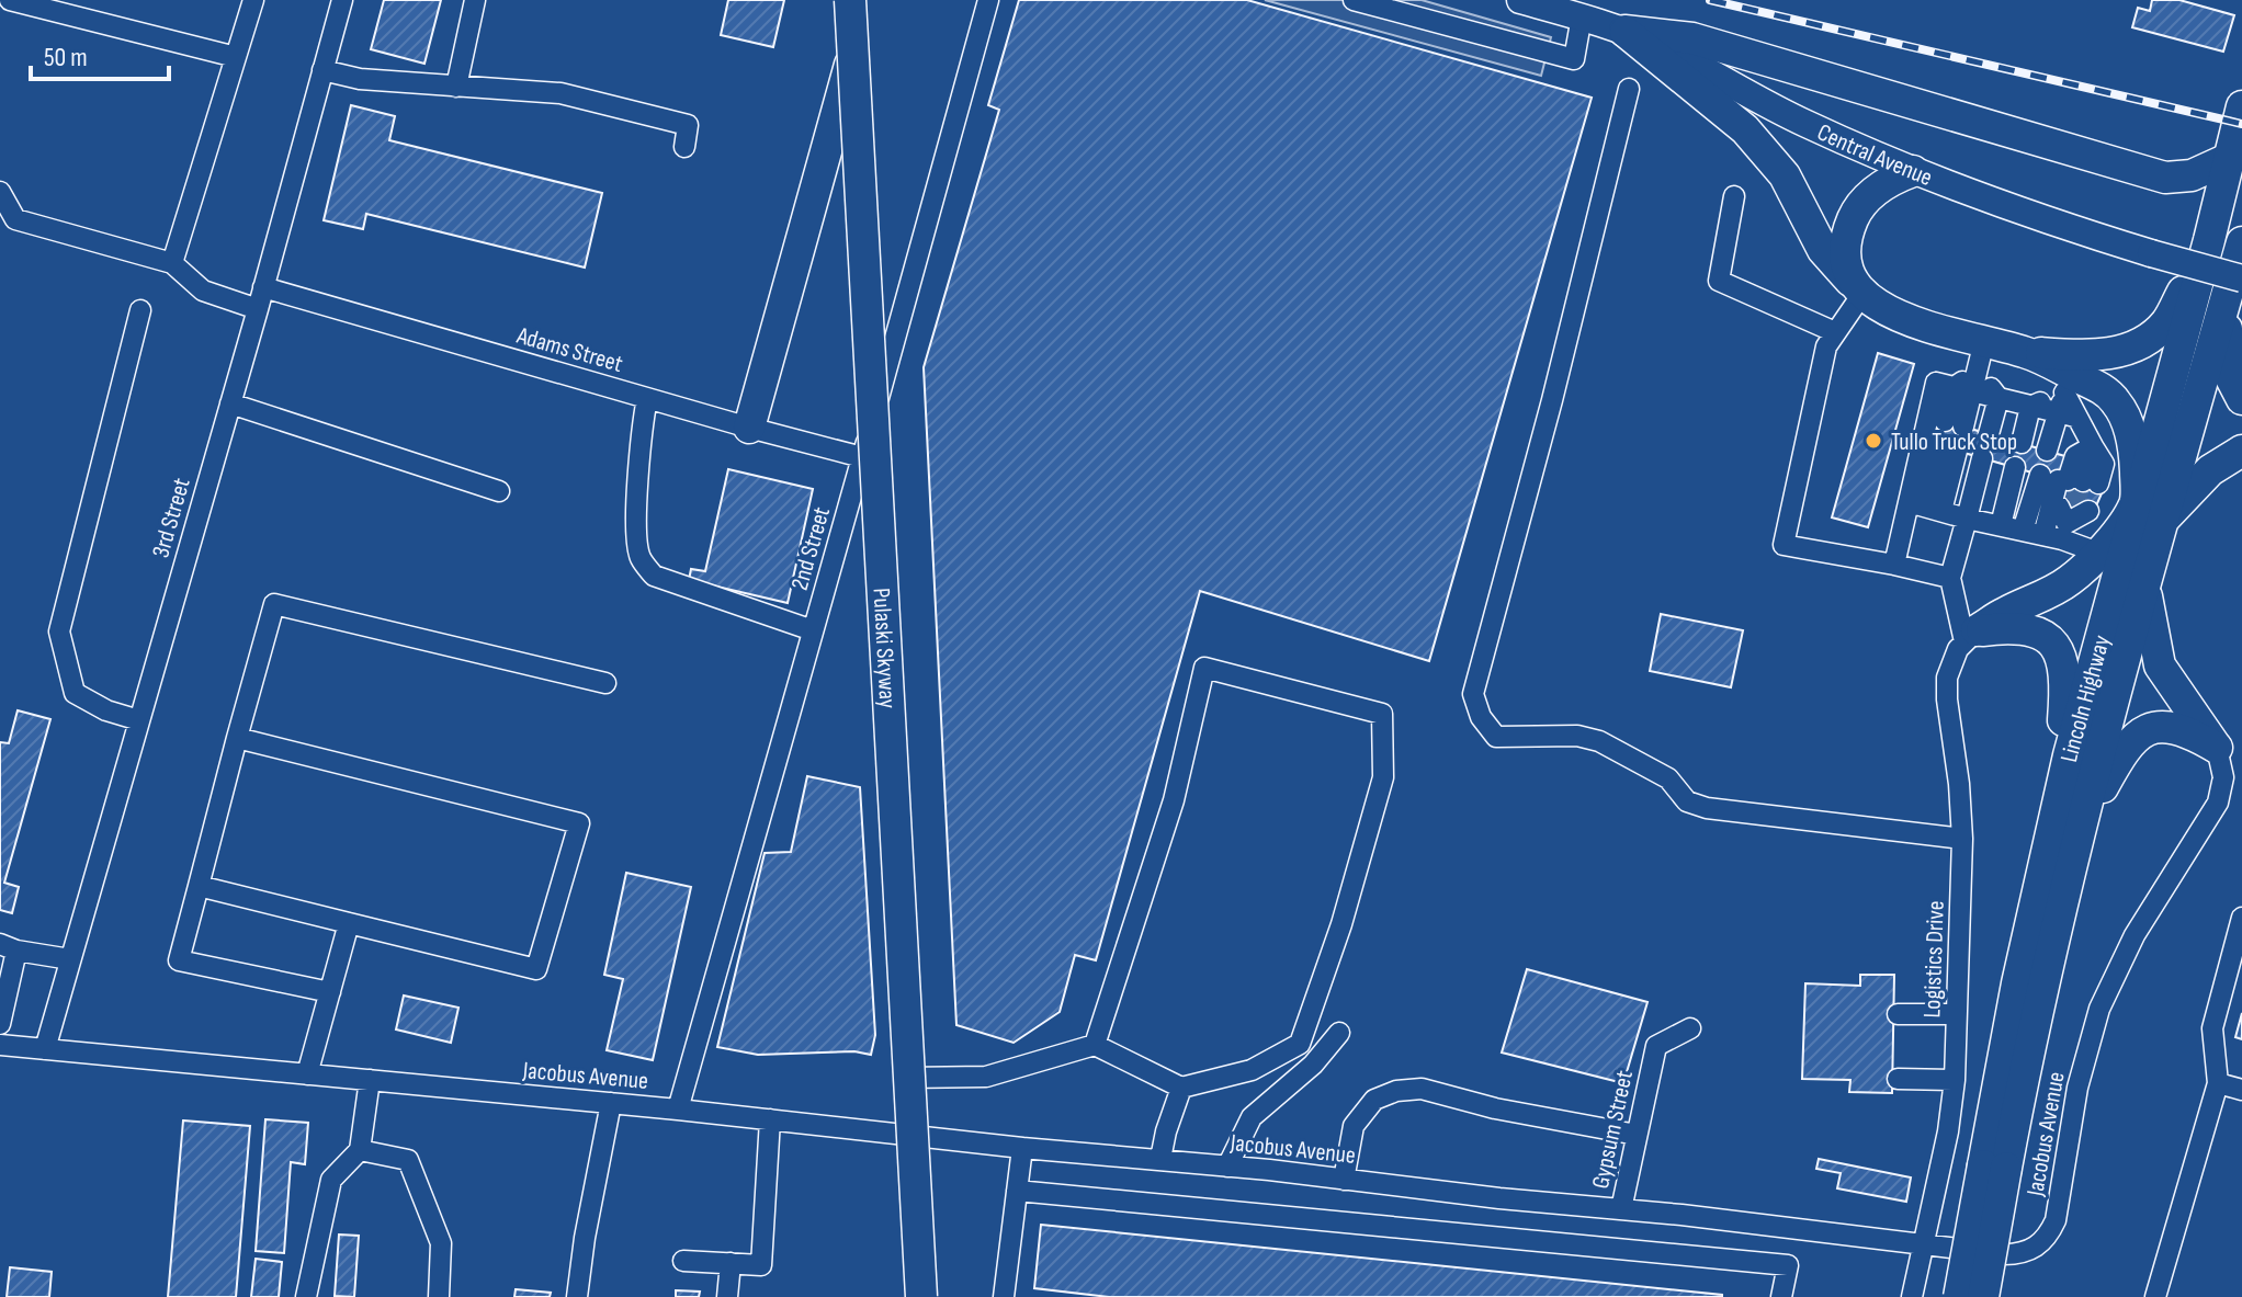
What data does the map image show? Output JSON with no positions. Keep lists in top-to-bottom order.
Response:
{
  "streets": {
    "highway": ["Pulaski Skyway", "Lincoln Highway"],
    "main road": ["Central Avenue"],
    "street": [
      "Adams Street",
      "3rd Street",
      "2nd Street",
      "Logistics Drive",
      "Jacobus Avenue",
      "Gypsum Street"
    ]
  },
  "crossings": [
    ["Central Avenue", "Lincoln Highway"],
    ["Adams Street", "3rd Street"],
    ["Adams Street", "2nd Street"],
    ["3rd Street", "Jacobus Avenue"],
    ["2nd Street", "Jacobus Avenue"],
    ["Logistics Drive", "Jacobus Avenue"],
    ["Jacobus Avenue", "Gypsum Street"]
  ],
  "places": ["Tullo Truck Stop"],
  "scale_bar": "50 m"
}
